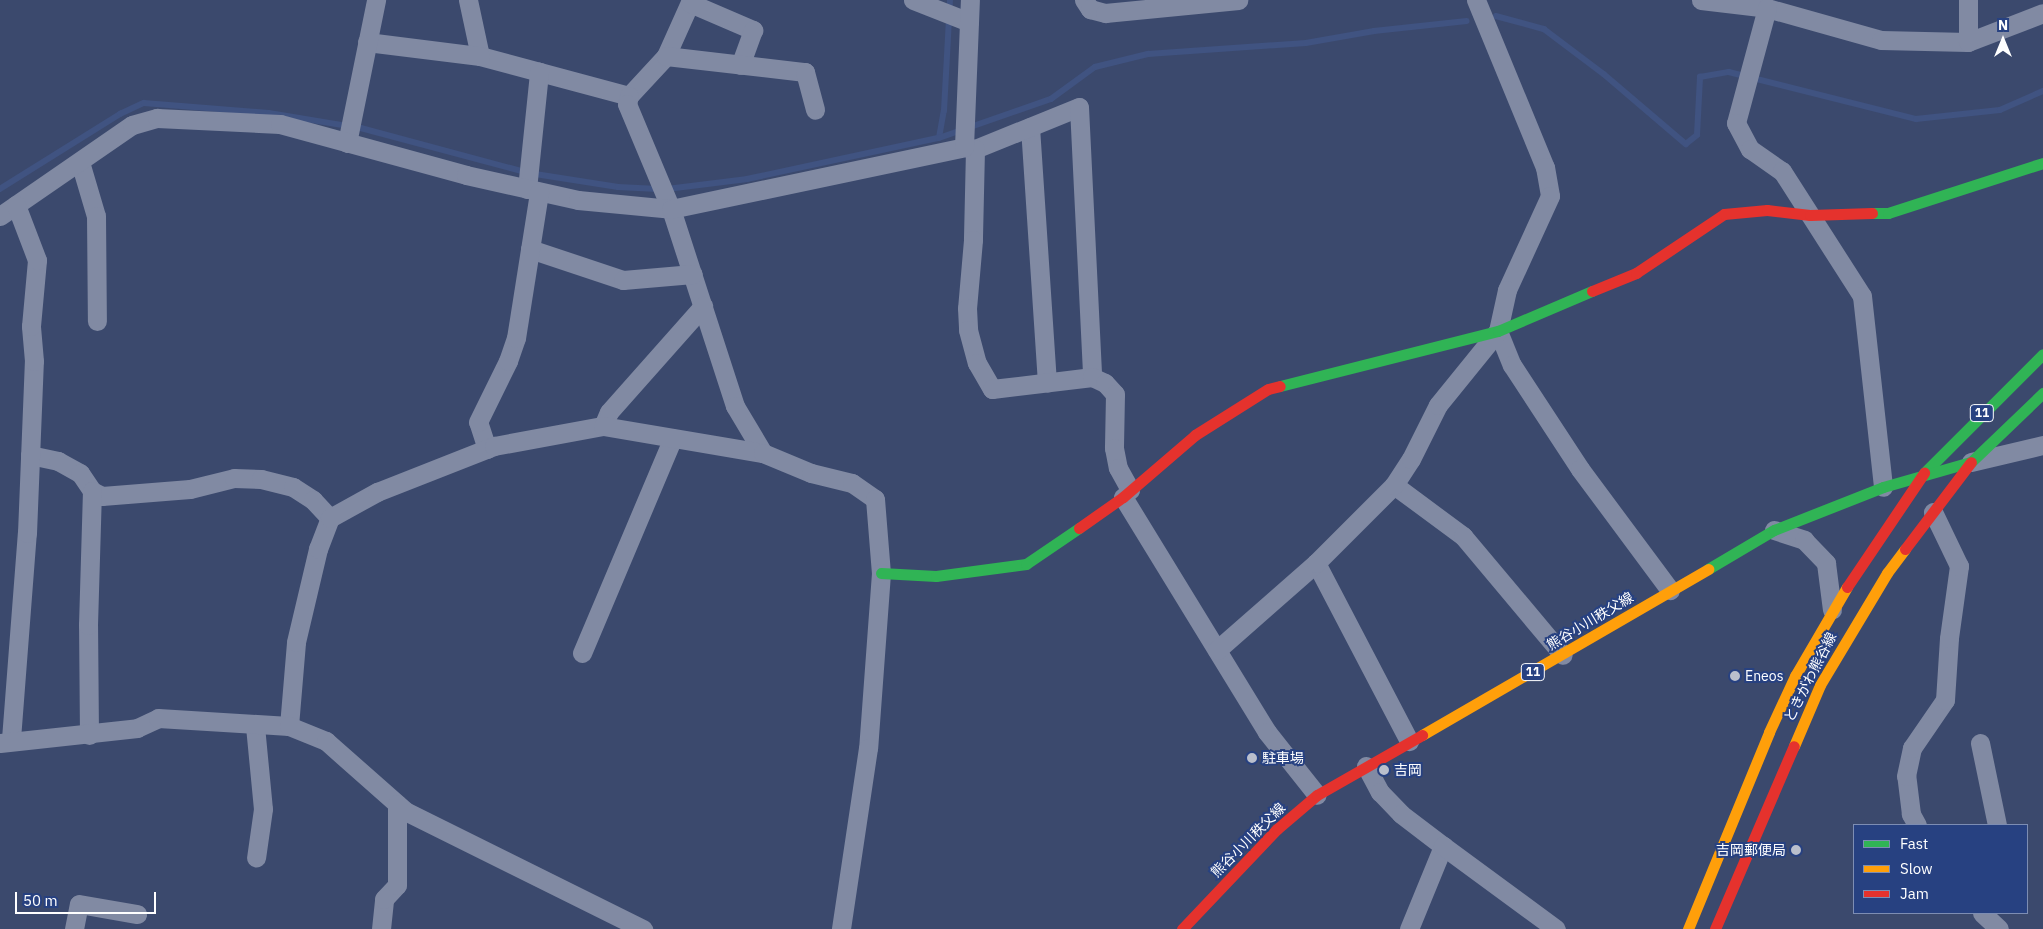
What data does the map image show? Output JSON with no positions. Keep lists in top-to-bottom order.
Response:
{
  "streets": {
    "main road": ["11", "熊谷小川秩父線", "ときがわ熊谷線"]
  },
  "crossings": [
    ["11", "熊谷小川秩父線"],
    ["11", "ときがわ熊谷線"],
    ["熊谷小川秩父線", "ときがわ熊谷線"]
  ],
  "places": [
    "Eneos",
    "駐車場",
    "吉岡",
    "吉岡郵便局"
  ],
  "legend": ["Fast", "Slow", "Jam"],
  "scale_bar": "50 m",
  "north": "top"
}
